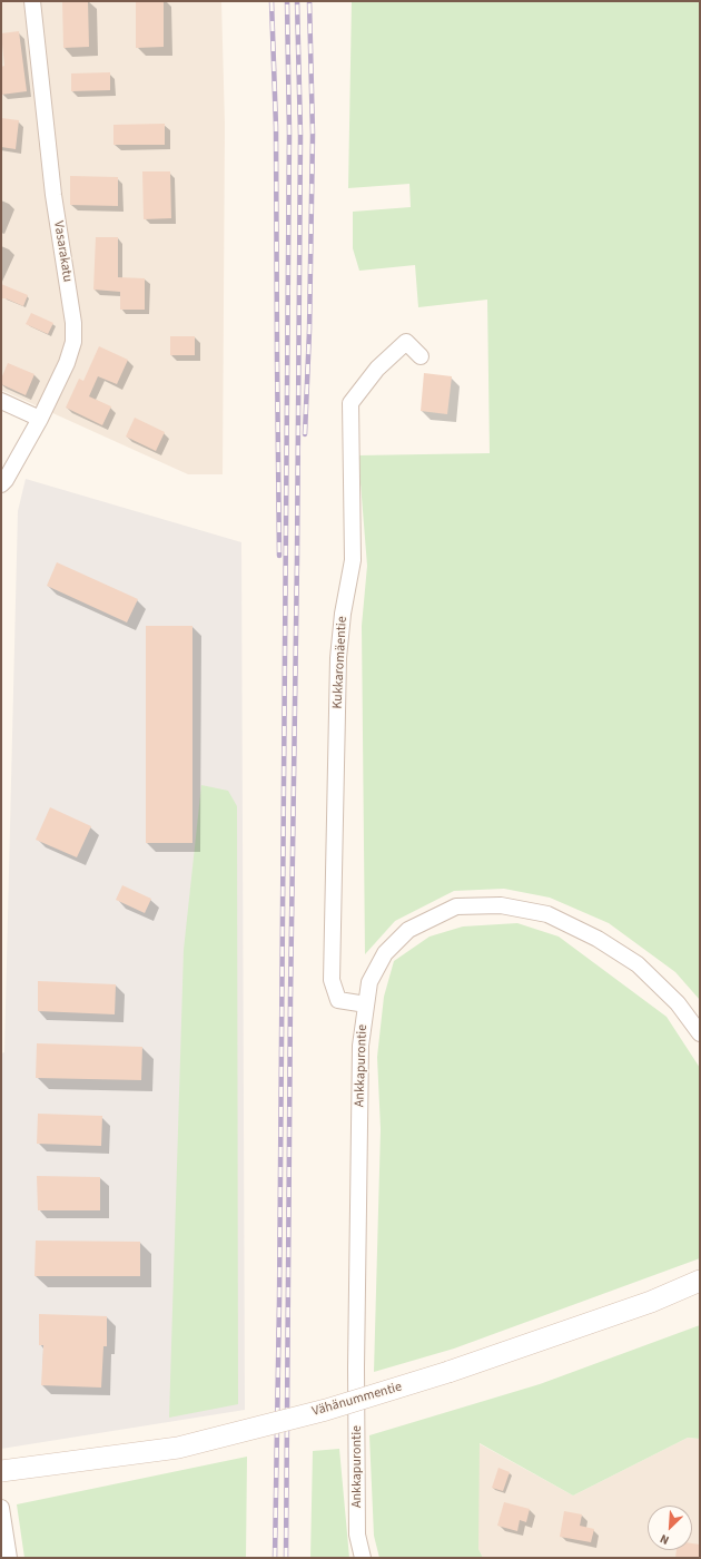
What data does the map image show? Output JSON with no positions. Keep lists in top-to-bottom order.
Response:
{
  "streets": {
    "main road": ["Vähänummentie"],
    "street": ["Vasarakatu", "Kukkaromäentie", "Ankkapurontie"]
  },
  "crossings": [
    ["Kukkaromäentie", "Ankkapurontie"]
  ],
  "north": "bottom left"
}
